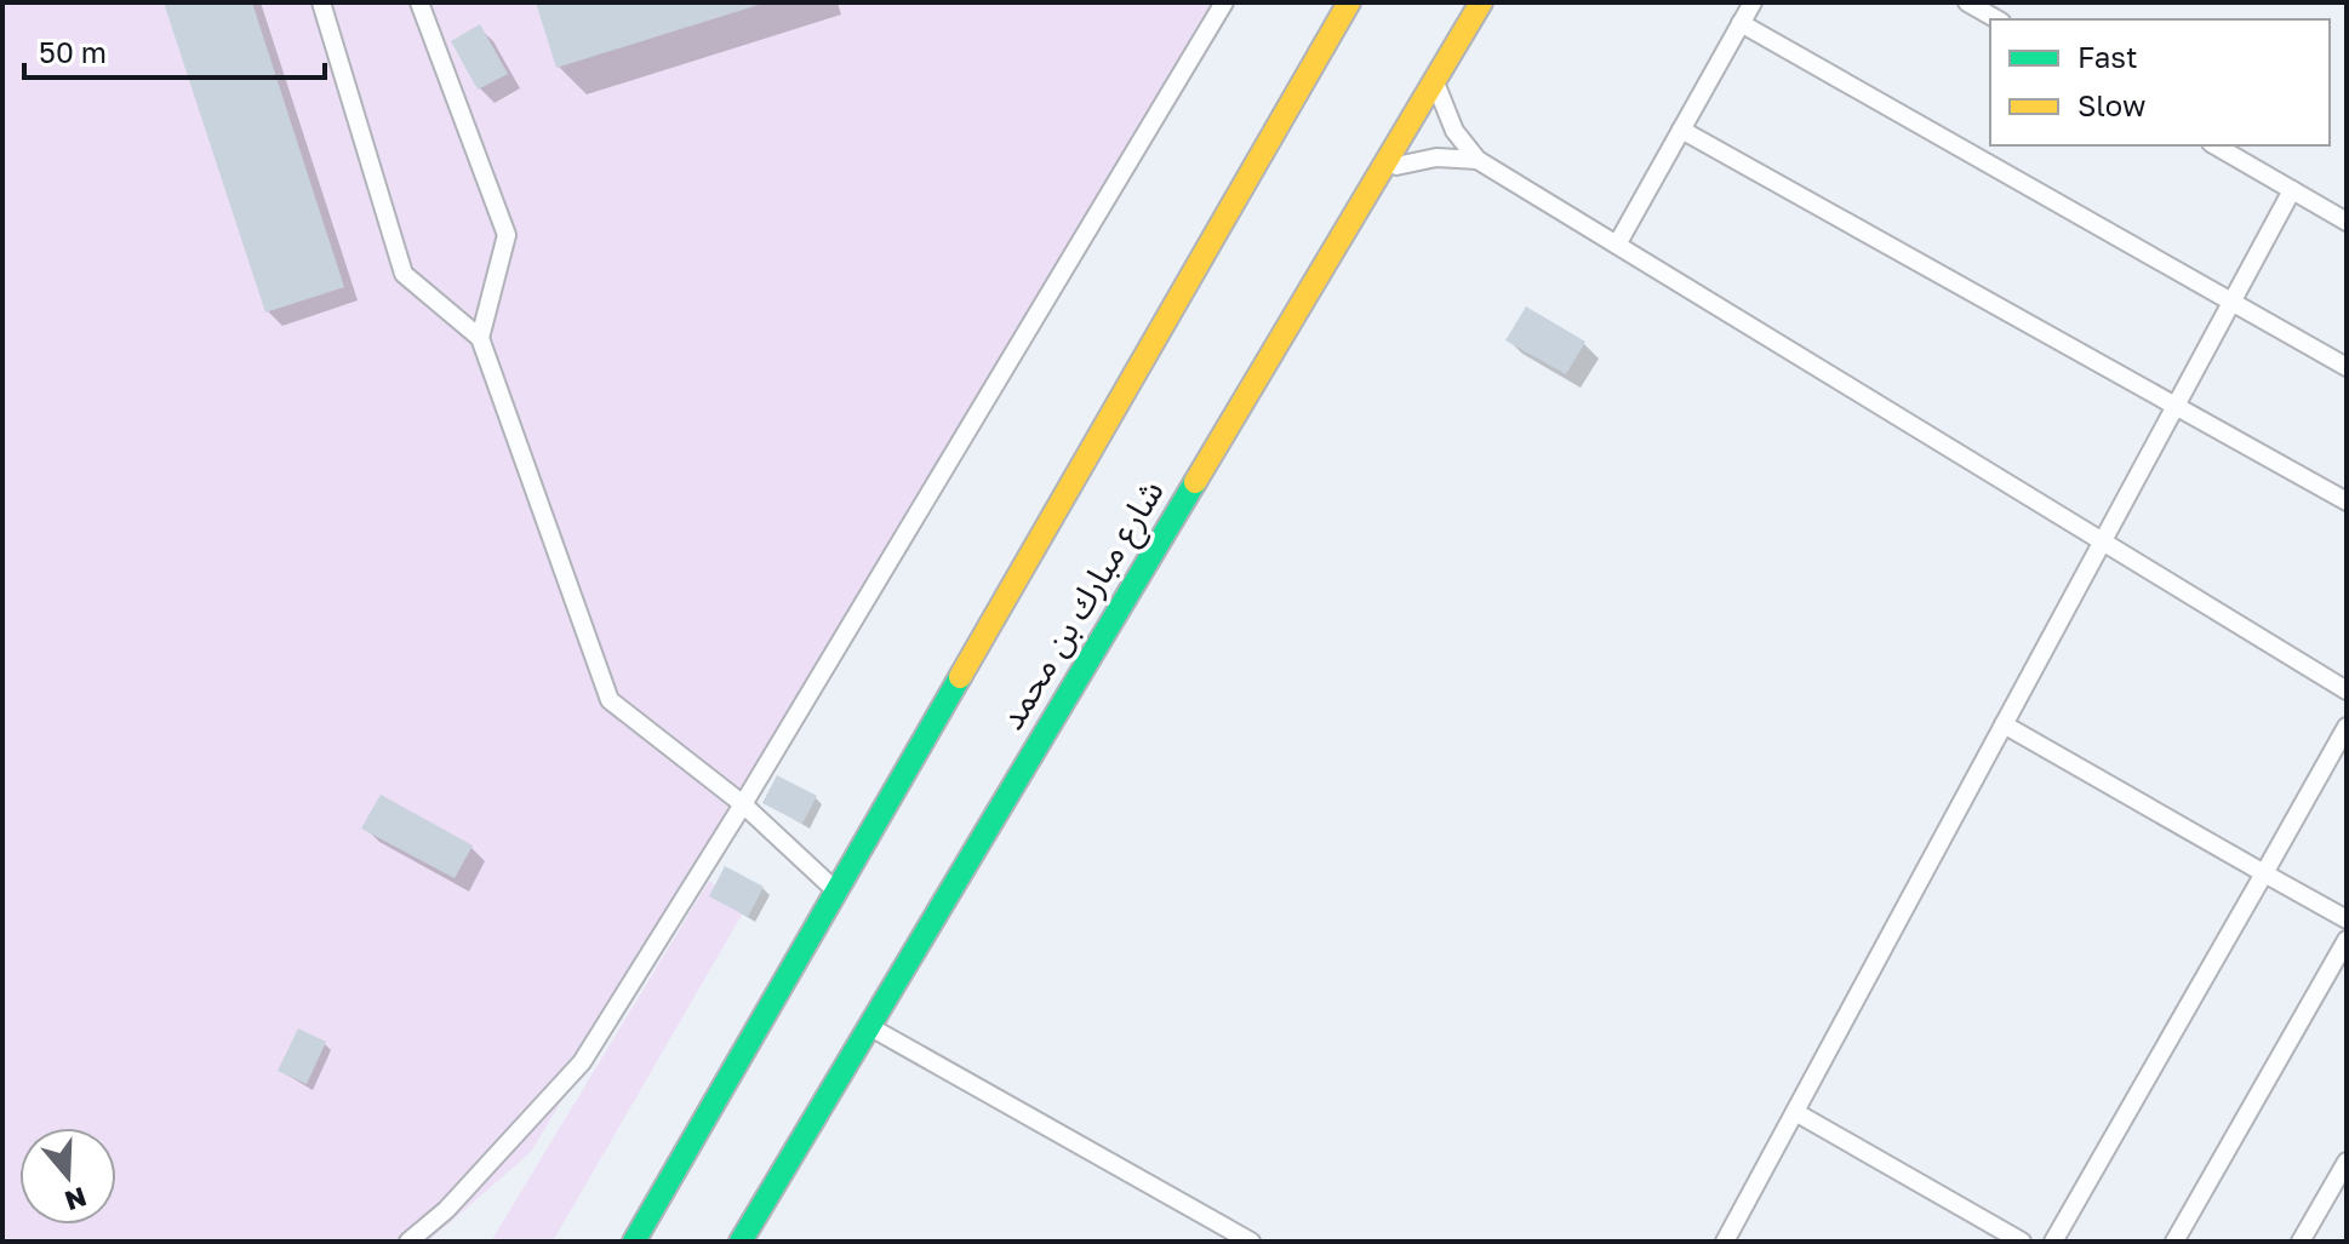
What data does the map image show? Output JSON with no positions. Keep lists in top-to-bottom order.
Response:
{
  "streets": {
    "street": ["شارع مبارك بن محمد"]
  },
  "legend": ["Fast", "Slow"],
  "scale_bar": "50 m",
  "north": "bottom"
}
